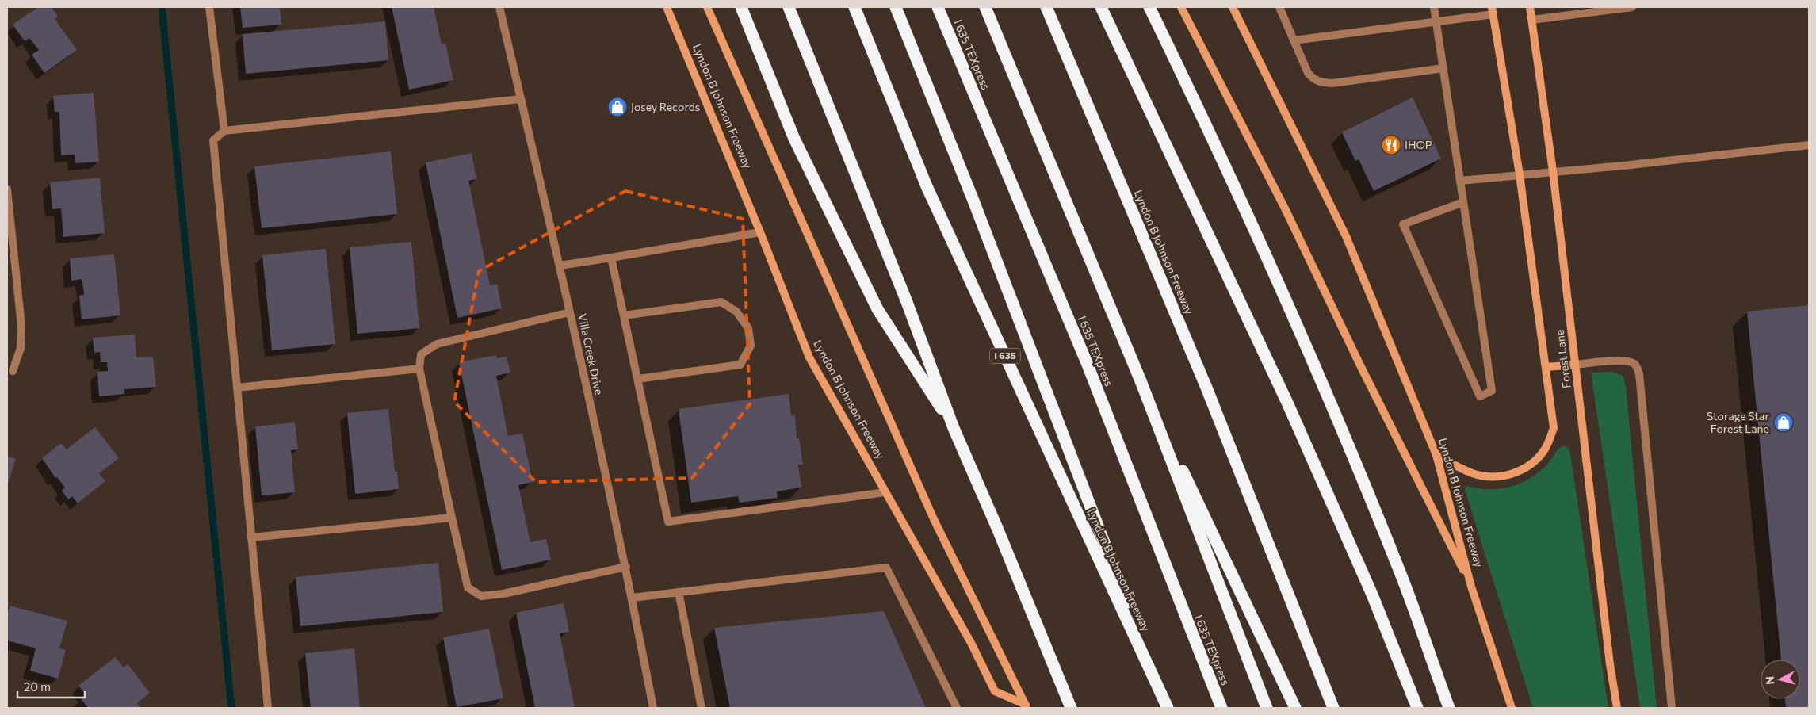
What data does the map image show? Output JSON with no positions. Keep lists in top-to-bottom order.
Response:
{
  "streets": {
    "highway": ["I 635 TEXpress", "Lyndon B Johnson Freeway", "I 635"],
    "main road": ["Forest Lane"],
    "street": ["Villa Creek Drive"]
  },
  "crossings": [
    ["Lyndon B Johnson Freeway", "Forest Lane"]
  ],
  "places": {
    "shop": ["Josey Records", "Storage Star Forest Lane"],
    "restaurant": ["IHOP"]
  },
  "scale_bar": "20 m",
  "north": "left"
}
